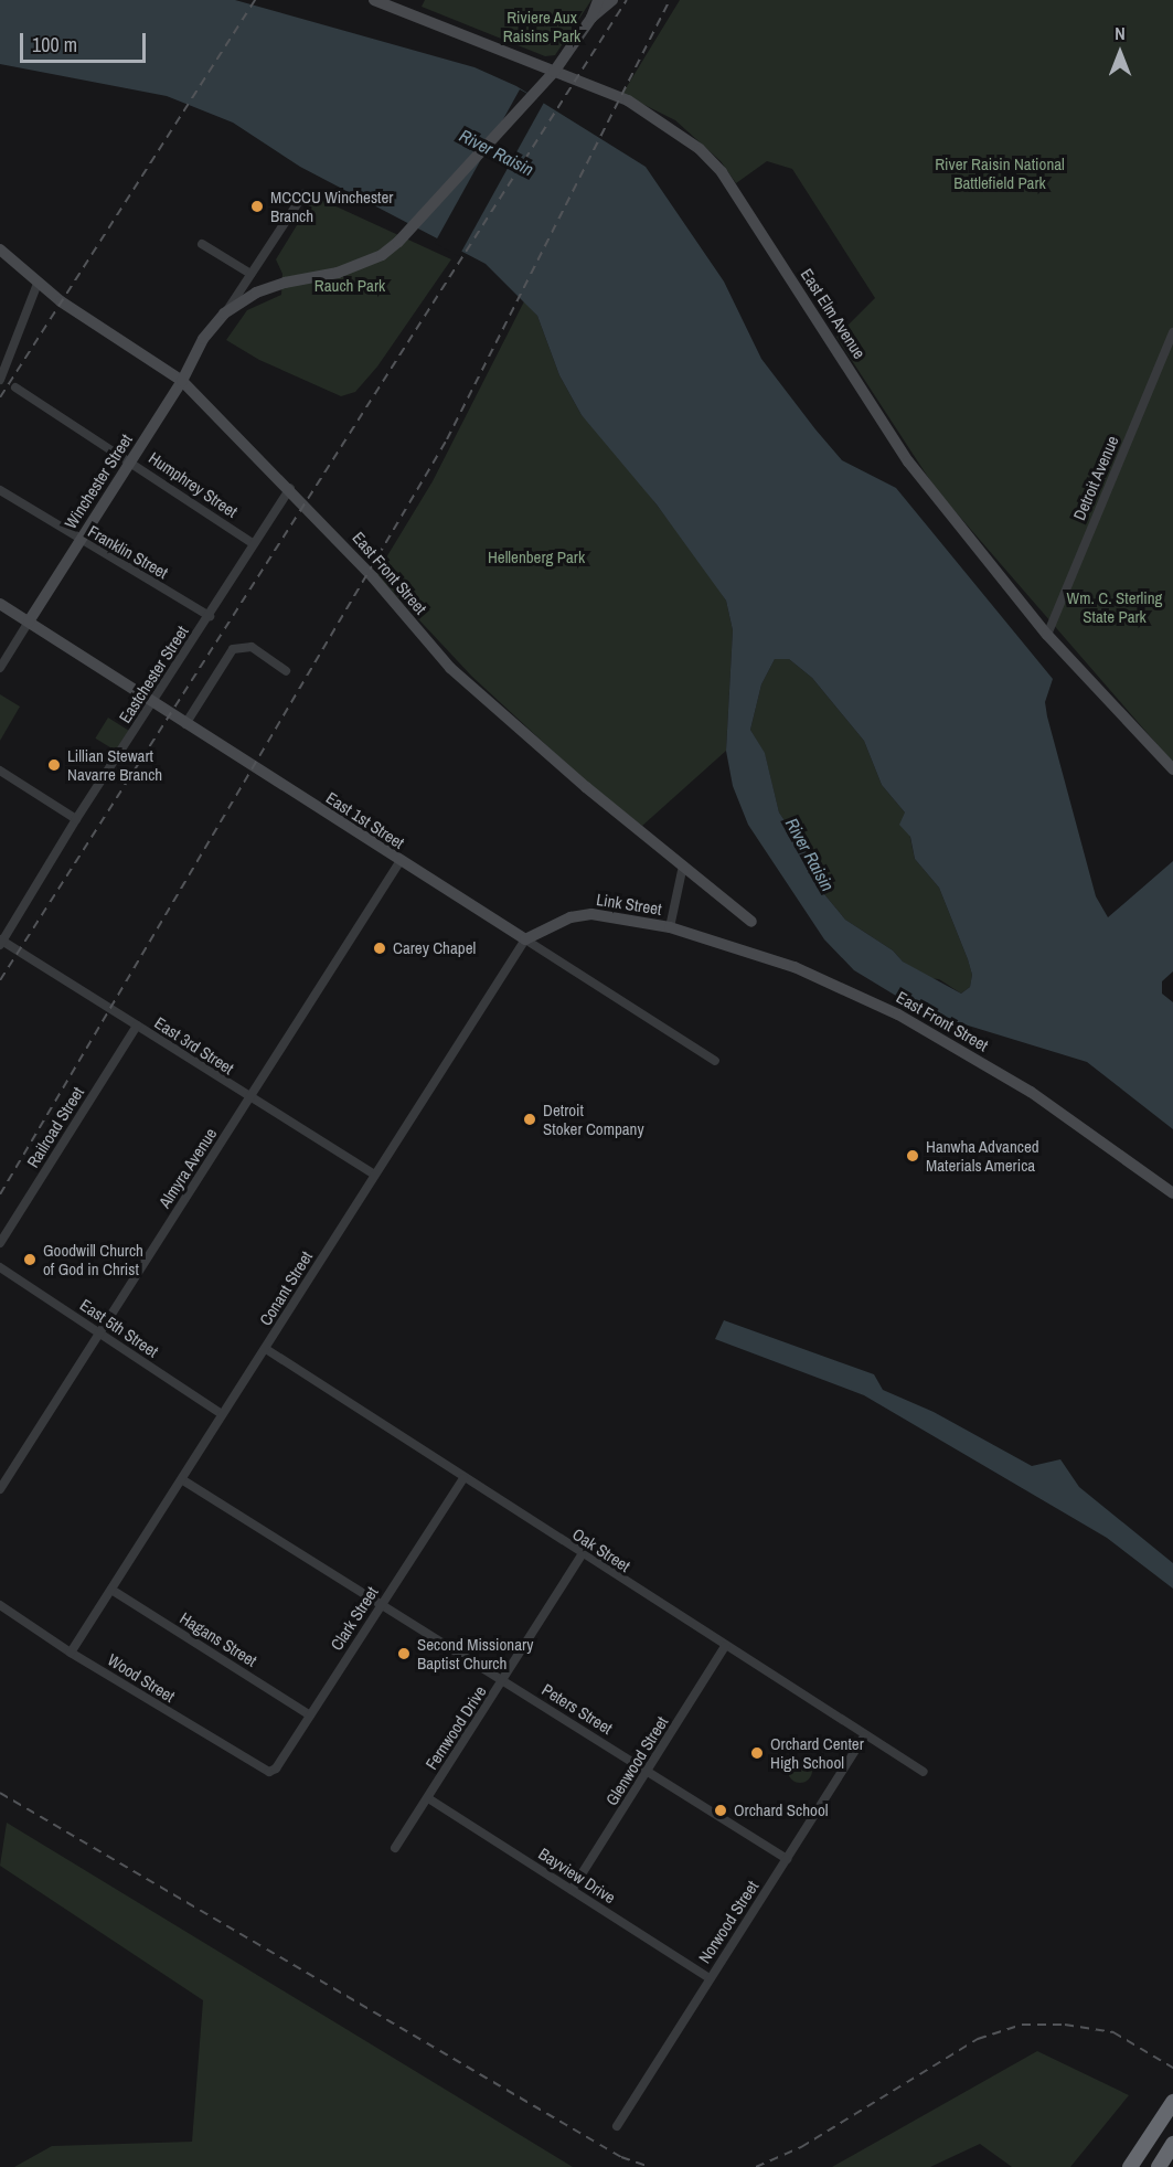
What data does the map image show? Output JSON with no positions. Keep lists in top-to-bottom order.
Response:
{
  "streets": {
    "street": [
      "East Elm Avenue",
      "Detroit Avenue",
      "Winchester Street",
      "Humphrey Street",
      "Franklin Street",
      "East Front Street",
      "Eastchester Street",
      "East 1st Street",
      "Link Street",
      "East 3rd Street",
      "Railroad Street",
      "Almyra Avenue",
      "Conant Street",
      "East 5th Street",
      "Oak Street",
      "Clark Street",
      "Hagans Street",
      "Wood Street",
      "Peters Street",
      "Fernwood Drive",
      "Glenwood Street",
      "Bayview Drive",
      "Norwood Street"
    ]
  },
  "crossings": [
    ["East Elm Avenue", "Detroit Avenue"],
    ["East Elm Avenue", "Winchester Street"],
    ["Winchester Street", "Humphrey Street"],
    ["Winchester Street", "Franklin Street"],
    ["Winchester Street", "East Front Street"],
    ["Winchester Street", "East 1st Street"],
    ["Humphrey Street", "Eastchester Street"],
    ["Franklin Street", "Eastchester Street"],
    ["East Front Street", "Eastchester Street"],
    ["East Front Street", "Link Street"],
    ["Eastchester Street", "East 1st Street"],
    ["Eastchester Street", "East 3rd Street"],
    ["East 1st Street", "Link Street"],
    ["East 1st Street", "Almyra Avenue"],
    ["East 1st Street", "Conant Street"],
    ["Link Street", "Conant Street"],
    ["East 3rd Street", "Railroad Street"],
    ["East 3rd Street", "Almyra Avenue"],
    ["East 3rd Street", "Conant Street"],
    ["Almyra Avenue", "East 5th Street"],
    ["Conant Street", "East 5th Street"],
    ["Conant Street", "Oak Street"],
    ["Conant Street", "Hagans Street"],
    ["Conant Street", "Wood Street"],
    ["Conant Street", "Peters Street"],
    ["Oak Street", "Clark Street"],
    ["Oak Street", "Fernwood Drive"],
    ["Oak Street", "Glenwood Street"],
    ["Oak Street", "Norwood Street"],
    ["Clark Street", "Hagans Street"],
    ["Clark Street", "Wood Street"],
    ["Clark Street", "Peters Street"],
    ["Peters Street", "Fernwood Drive"],
    ["Peters Street", "Glenwood Street"],
    ["Peters Street", "Norwood Street"],
    ["Fernwood Drive", "Bayview Drive"],
    ["Glenwood Street", "Bayview Drive"],
    ["Bayview Drive", "Norwood Street"]
  ],
  "water": ["River Raisin"],
  "parks": [
    "Riviere Aux Raisins Park",
    "River Raisin National Battlefield Park",
    "Rauch Park",
    "Hellenberg Park",
    "Wm. C. Sterling State Park"
  ],
  "places": [
    "MCCCU Winchester Branch",
    "Lillian Stewart Navarre Branch",
    "Carey Chapel",
    "Detroit Stoker Company",
    "Hanwha Advanced Materials America",
    "Goodwill Church of God in Christ",
    "Second Missionary Baptist Church",
    "Orchard Center High School",
    "Orchard School"
  ],
  "scale_bar": "100 m",
  "north": "top"
}
